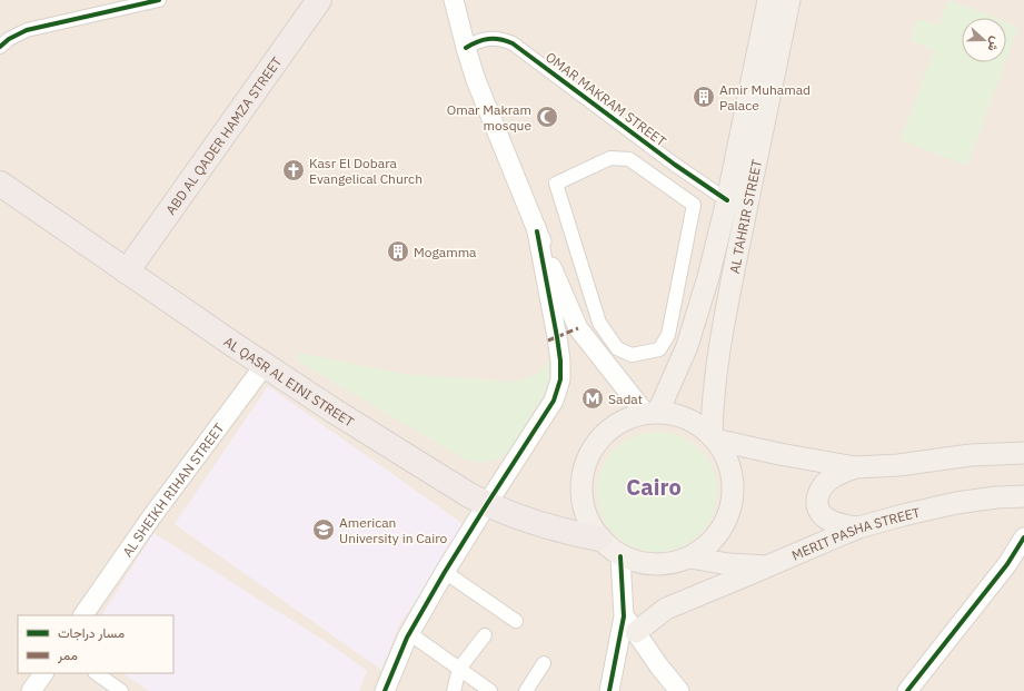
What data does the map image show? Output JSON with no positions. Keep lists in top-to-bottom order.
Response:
{
  "streets": {
    "highway": ["ABD AL QADER HAMZA STREET", "AL QASR AL EINI STREET"],
    "main road": ["AL TAHRIR STREET", "MERIT PASHA STREET"],
    "street": ["OMAR MAKRAM STREET", "AL SHEIKH RIHAN STREET"]
  },
  "crossings": [
    ["OMAR MAKRAM STREET", "AL TAHRIR STREET"],
    ["ABD AL QADER HAMZA STREET", "AL QASR AL EINI STREET"],
    ["AL TAHRIR STREET", "AL QASR AL EINI STREET"],
    ["AL TAHRIR STREET", "MERIT PASHA STREET"],
    ["AL QASR AL EINI STREET", "AL SHEIKH RIHAN STREET"],
    ["AL QASR AL EINI STREET", "MERIT PASHA STREET"]
  ],
  "districts": ["Cairo"],
  "places": {
    "building": ["Amir Muhamad Palace", "Mogamma"],
    "mosque": ["Omar Makram mosque"],
    "church": ["Kasr El Dobara Evangelical Church"],
    "metro station": ["Sadat"],
    "school or university": ["American University in Cairo"]
  },
  "legend": ["مسار دراجات", "ممر"],
  "north": "right"
}
